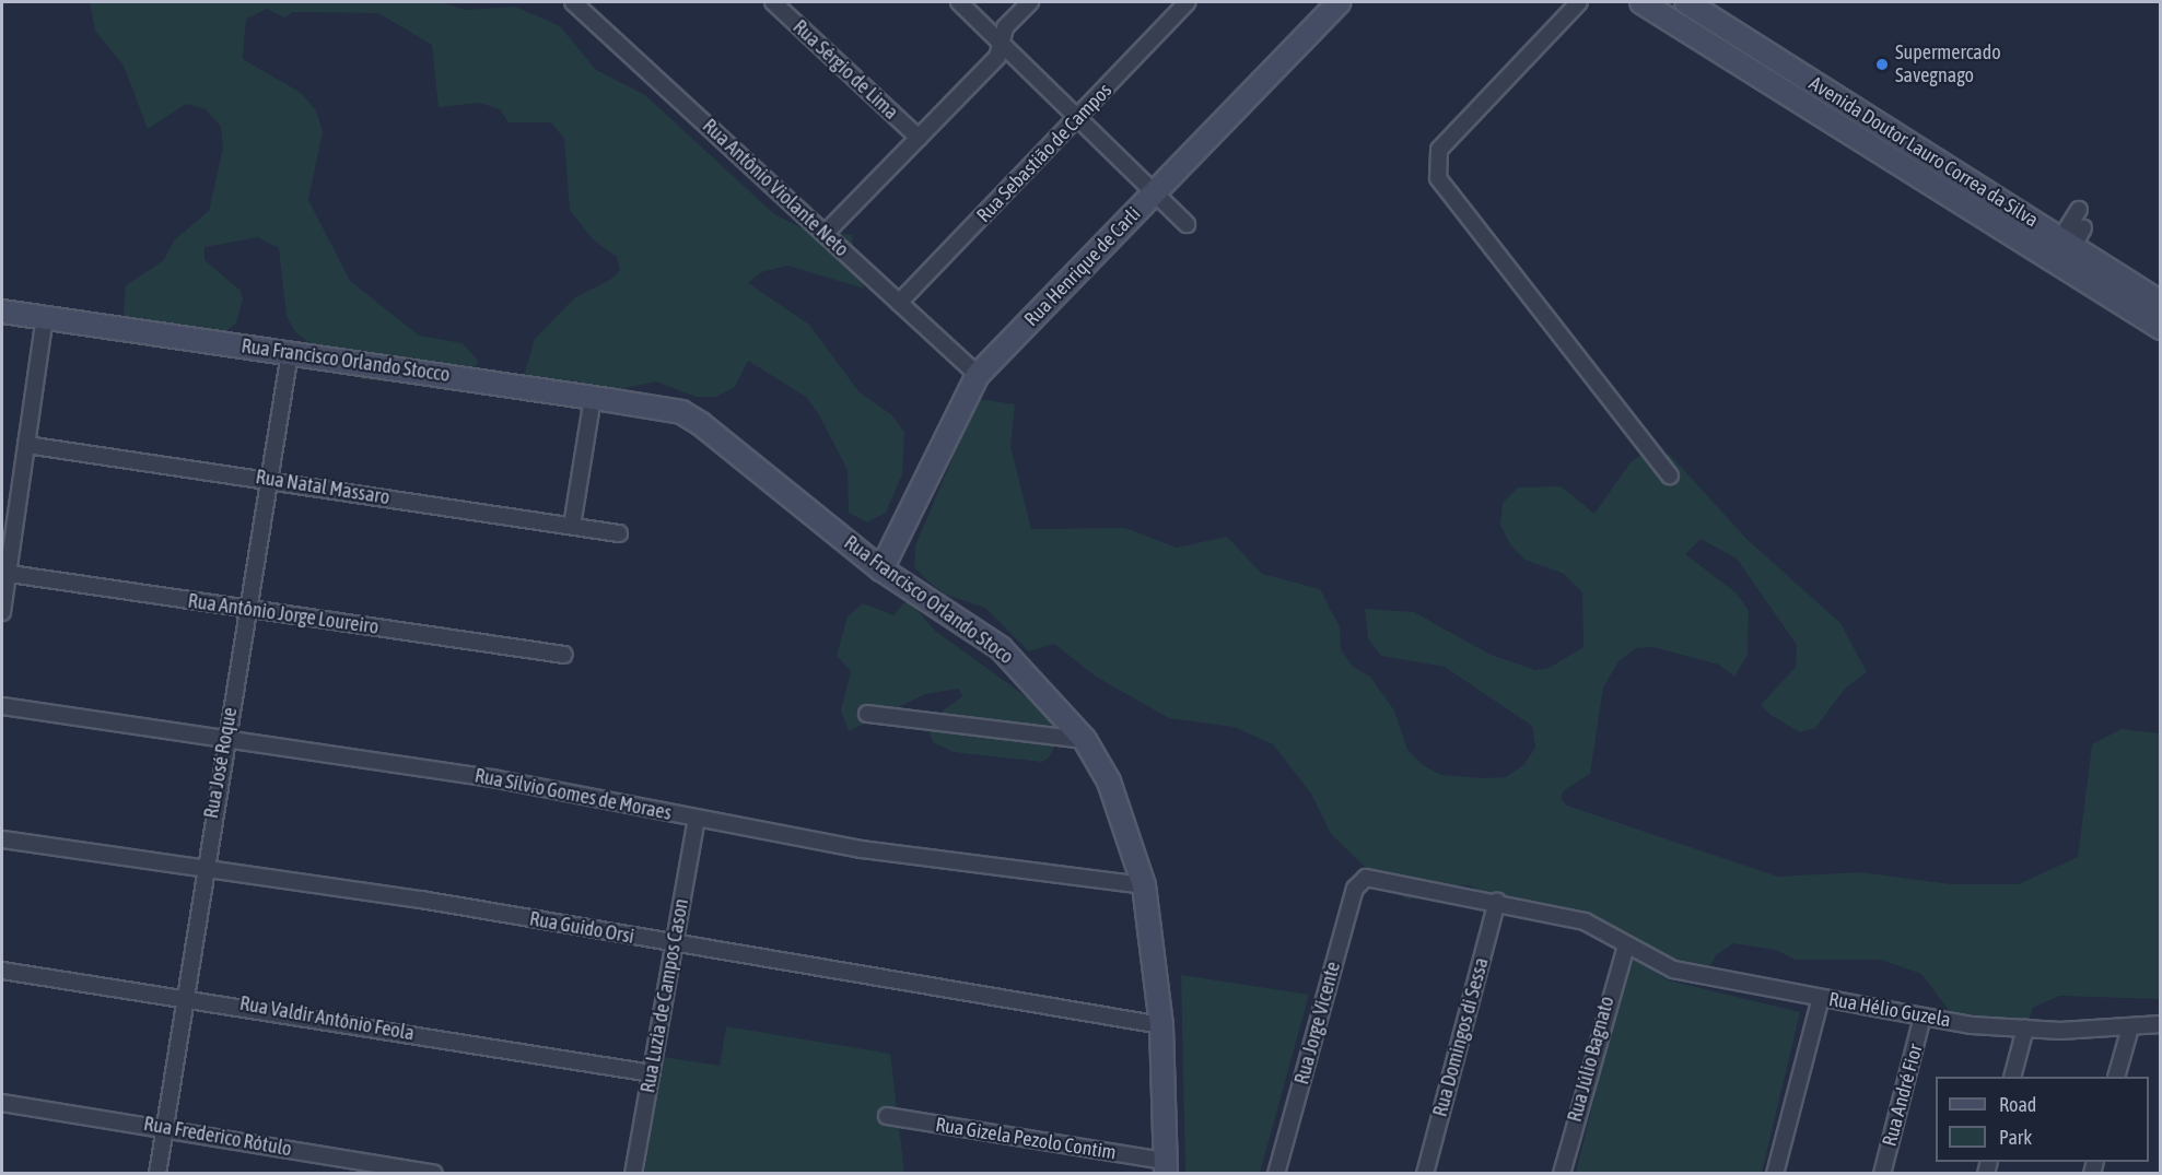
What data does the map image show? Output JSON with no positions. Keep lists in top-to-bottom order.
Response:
{
  "streets": {
    "street": [
      "Rua Sérgio de Lima",
      "Avenida Doutor Lauro Correa da Silva",
      "Rua Sebastião de Campos",
      "Rua Antônio Violante Neto",
      "Rua Henrique de Carli",
      "Rua Francisco Orlando Stocco",
      "Rua Natal Massaro",
      "Rua Francisco Orlando Stoco",
      "Rua Antônio Jorge Loureiro",
      "Rua José Roque",
      "Rua Sílvio Gomes de Moraes",
      "Rua Guido Orsi",
      "Rua Luzia de Campos Cason",
      "Rua Hélio Guzela",
      "Rua Valdir Antônio Feola",
      "Rua Jorge Vicente",
      "Rua Domingos di Sessa",
      "Rua Júlio Bagnato",
      "Rua André Fior",
      "Rua Frederico Rótulo",
      "Rua Gizela Pezolo Contim"
    ]
  },
  "crossings": [
    ["Rua Sebastião de Campos", "Rua Antônio Violante Neto"],
    ["Rua Antônio Violante Neto", "Rua Henrique de Carli"],
    ["Rua Henrique de Carli", "Rua Francisco Orlando Stoco"],
    ["Rua Francisco Orlando Stocco", "Rua Francisco Orlando Stoco"],
    ["Rua Francisco Orlando Stocco", "Rua José Roque"],
    ["Rua Natal Massaro", "Rua José Roque"],
    ["Rua Francisco Orlando Stoco", "Rua Sílvio Gomes de Moraes"],
    ["Rua Francisco Orlando Stoco", "Rua Guido Orsi"],
    ["Rua Francisco Orlando Stoco", "Rua Gizela Pezolo Contim"],
    ["Rua Antônio Jorge Loureiro", "Rua José Roque"],
    ["Rua José Roque", "Rua Sílvio Gomes de Moraes"],
    ["Rua José Roque", "Rua Guido Orsi"],
    ["Rua José Roque", "Rua Valdir Antônio Feola"],
    ["Rua José Roque", "Rua Frederico Rótulo"],
    ["Rua Sílvio Gomes de Moraes", "Rua Luzia de Campos Cason"],
    ["Rua Guido Orsi", "Rua Luzia de Campos Cason"],
    ["Rua Luzia de Campos Cason", "Rua Valdir Antônio Feola"],
    ["Rua Hélio Guzela", "Rua Jorge Vicente"],
    ["Rua Hélio Guzela", "Rua Domingos di Sessa"],
    ["Rua Hélio Guzela", "Rua Júlio Bagnato"],
    ["Rua Hélio Guzela", "Rua André Fior"]
  ],
  "places": ["Supermercado Savegnago"],
  "legend": ["Road", "Park"]
}
